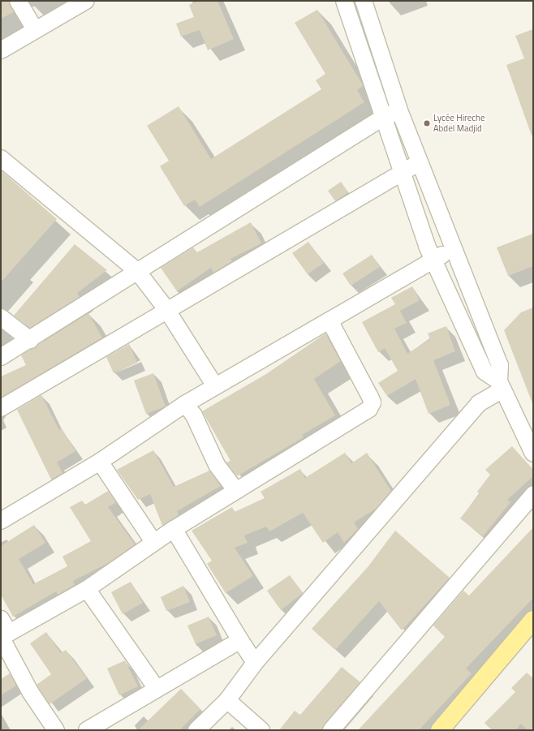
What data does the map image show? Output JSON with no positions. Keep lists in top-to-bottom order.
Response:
{
  "places": ["Lycée Hireche Abdel Madjid"]
}
